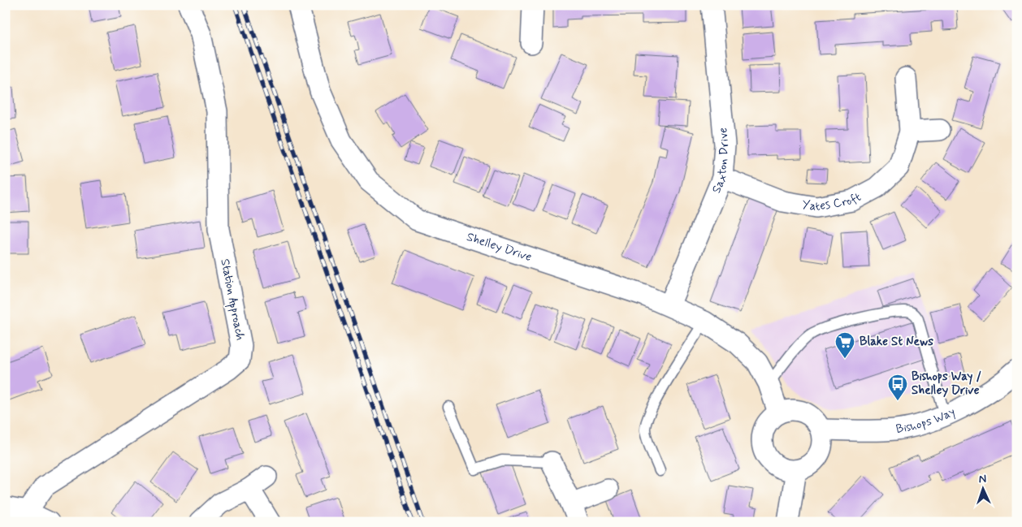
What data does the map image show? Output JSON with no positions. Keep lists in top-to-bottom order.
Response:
{
  "streets": {
    "street": [
      "Saxton Drive",
      "Yates Croft",
      "Shelley Drive",
      "Station Approach",
      "Bishops Way"
    ]
  },
  "crossings": [
    ["Saxton Drive", "Yates Croft"],
    ["Saxton Drive", "Shelley Drive"],
    ["Shelley Drive", "Bishops Way"]
  ],
  "places": {
    "supermarket": ["Blake St News"],
    "bus stop": ["Bishops Way / Shelley Drive"]
  },
  "north": "top"
}
